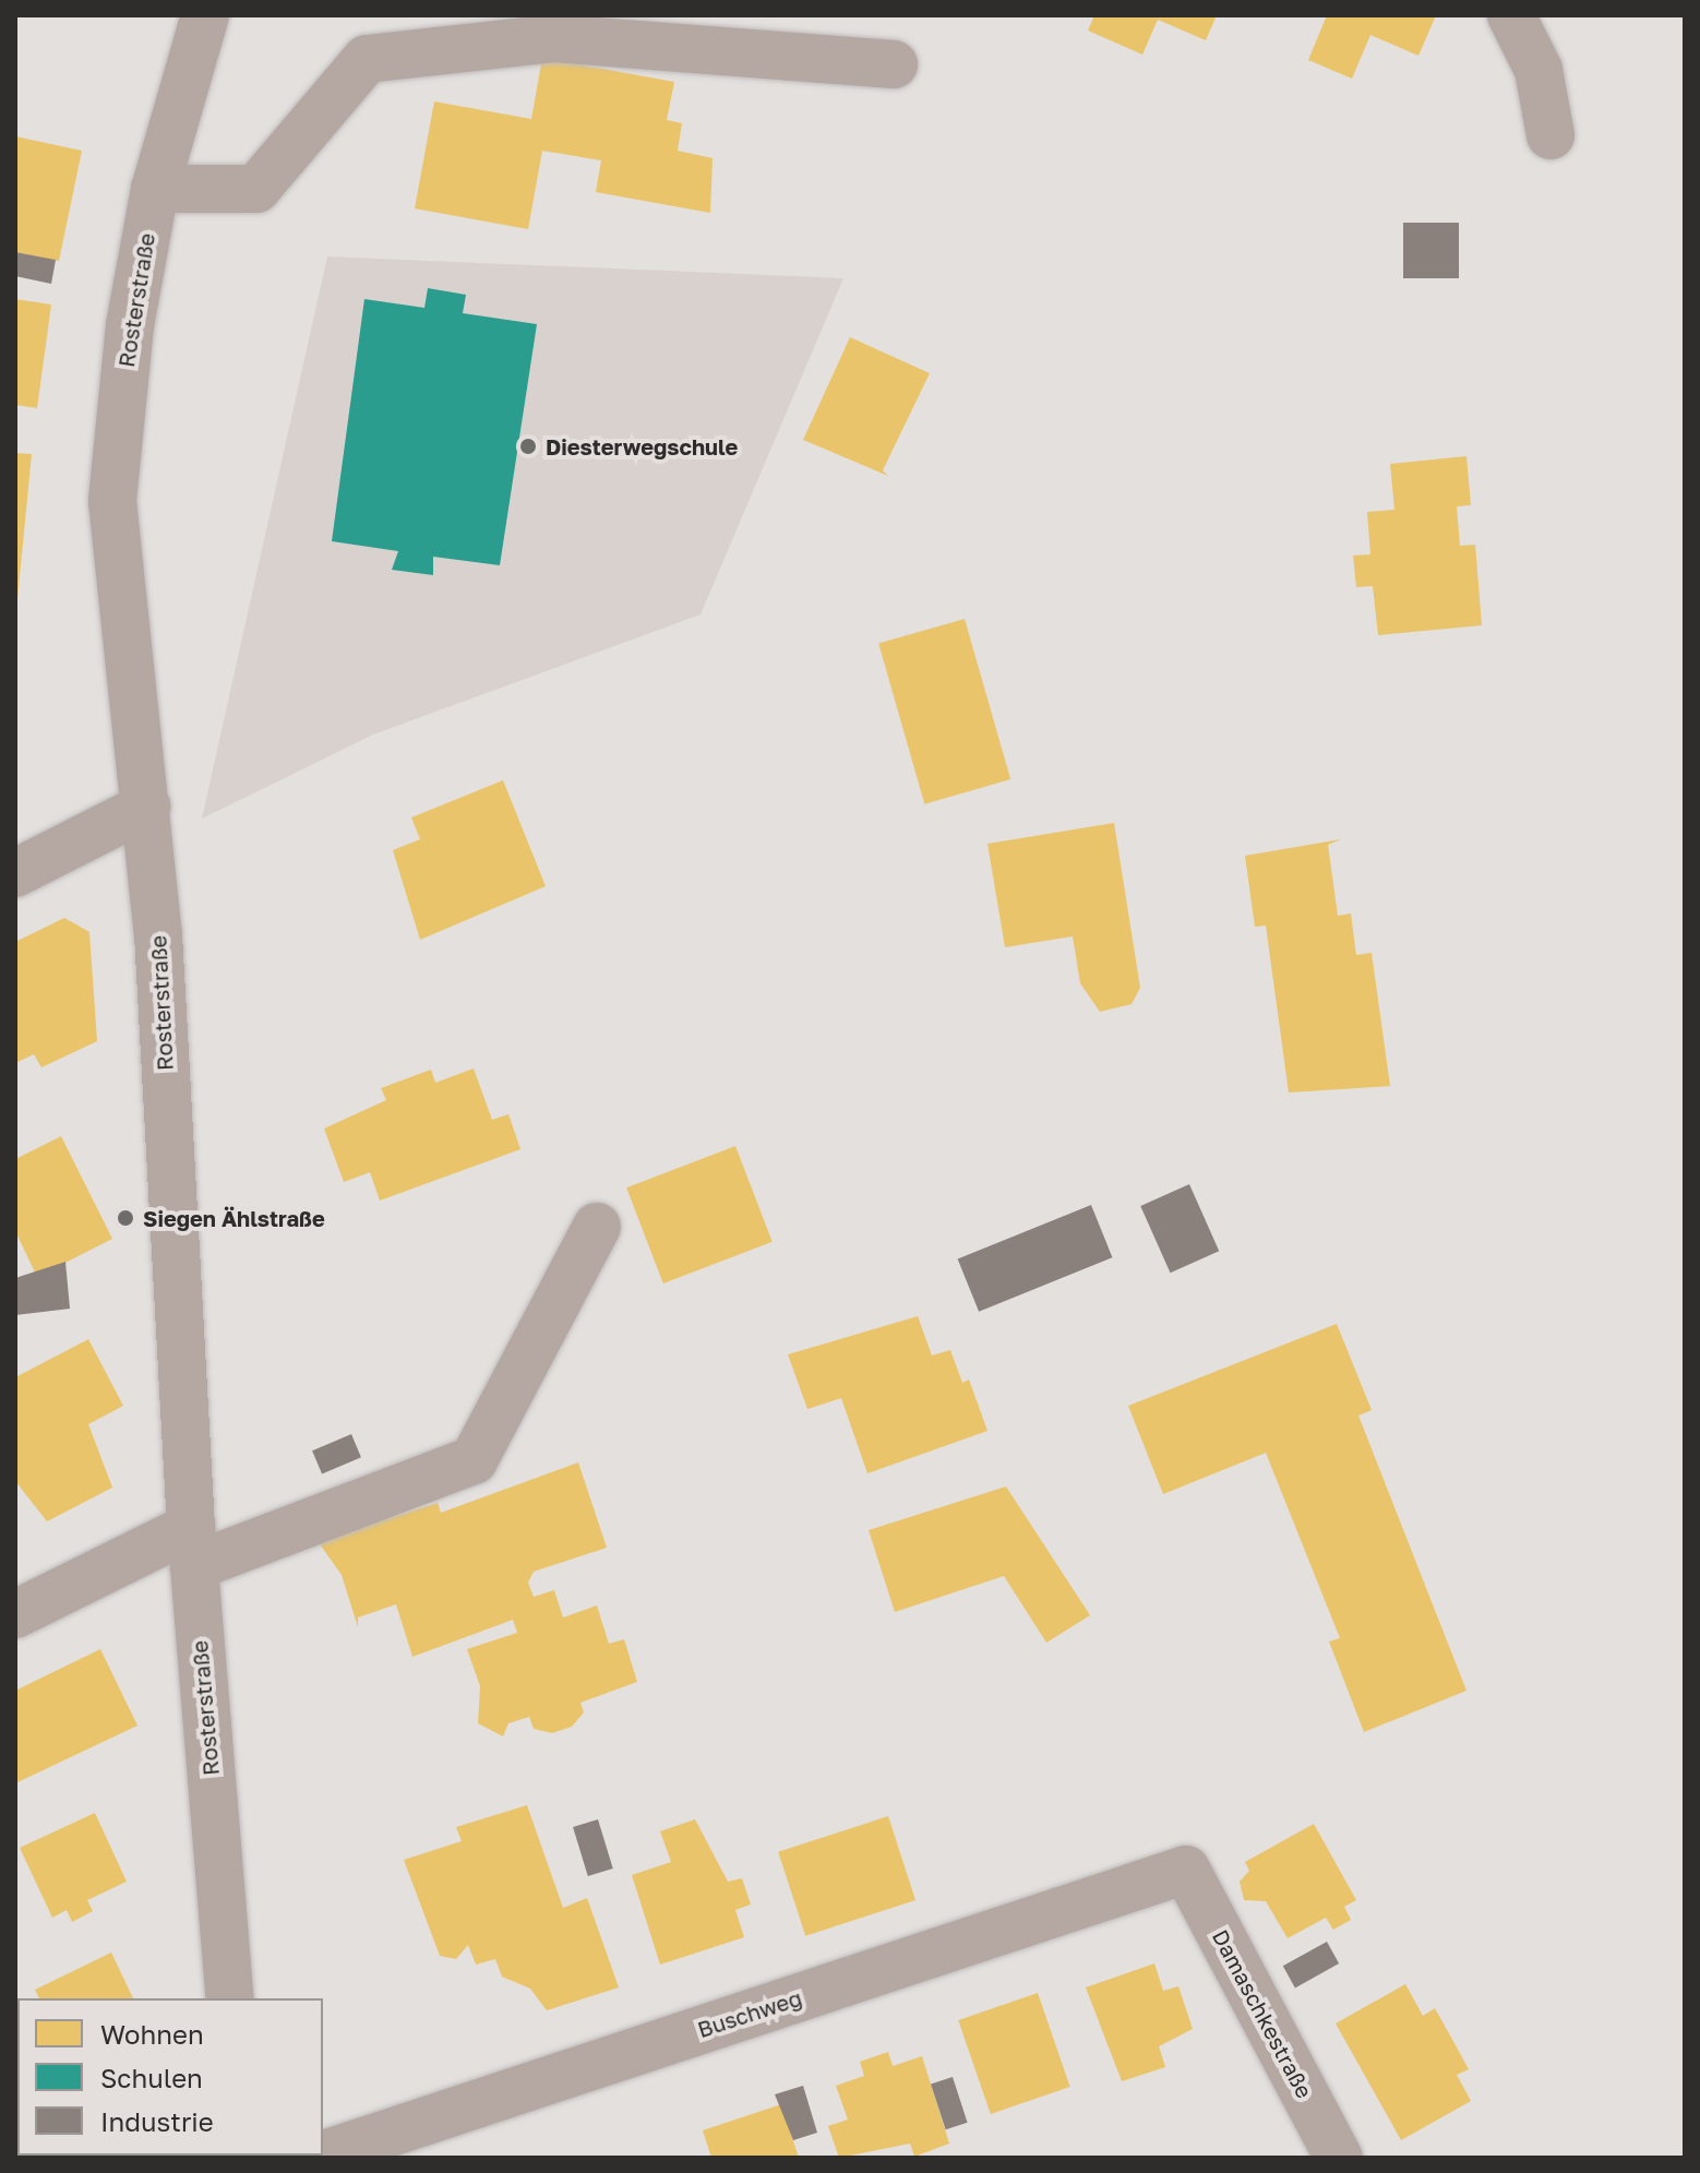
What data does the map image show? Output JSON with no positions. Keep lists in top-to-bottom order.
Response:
{
  "streets": {
    "street": ["Rosterstraße", "Buschweg", "Damaschkestraße"]
  },
  "crossings": [
    ["Buschweg", "Damaschkestraße"]
  ],
  "places": ["Diesterwegschule", "Siegen Ählstraße"],
  "legend": ["Wohnen", "Schulen", "Industrie"]
}
